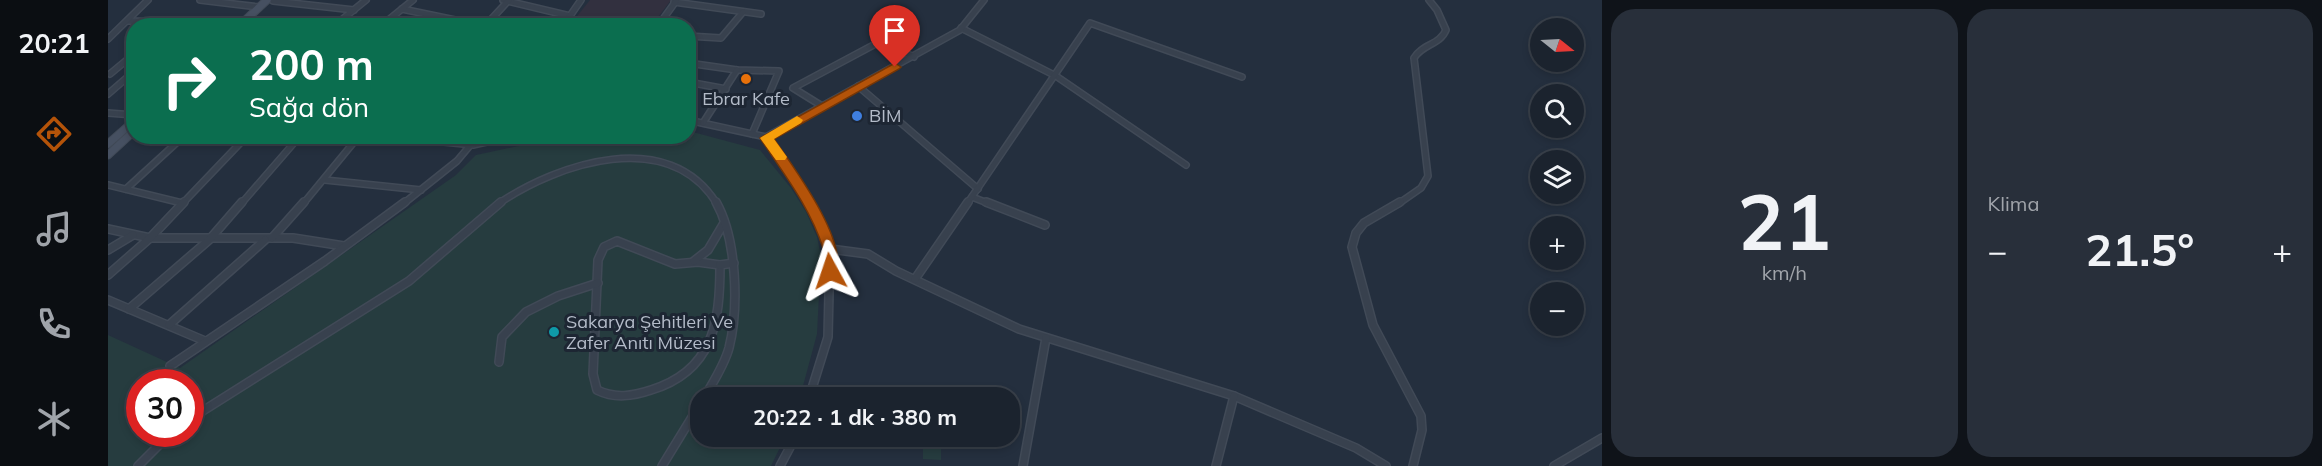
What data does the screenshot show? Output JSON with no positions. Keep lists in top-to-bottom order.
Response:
{
  "places": ["Ebrar Kafe", "BİM", "Sakarya Şehitleri Ve Zafer Anıtı Müzesi"],
  "north": "right",
  "page": {
    "tabs": "20:21",
    "tile": [
      ["21", "km/h"],
      "Klima"
    ],
    "map_buttons": ["+", "−"],
    "turn": ["200 m", "Sağa dön"],
    "heat": ["−", "21.5°", "+"],
    "limit": "30",
    "trip": "20:22 · 1 dk · 380 m"
  }
}
